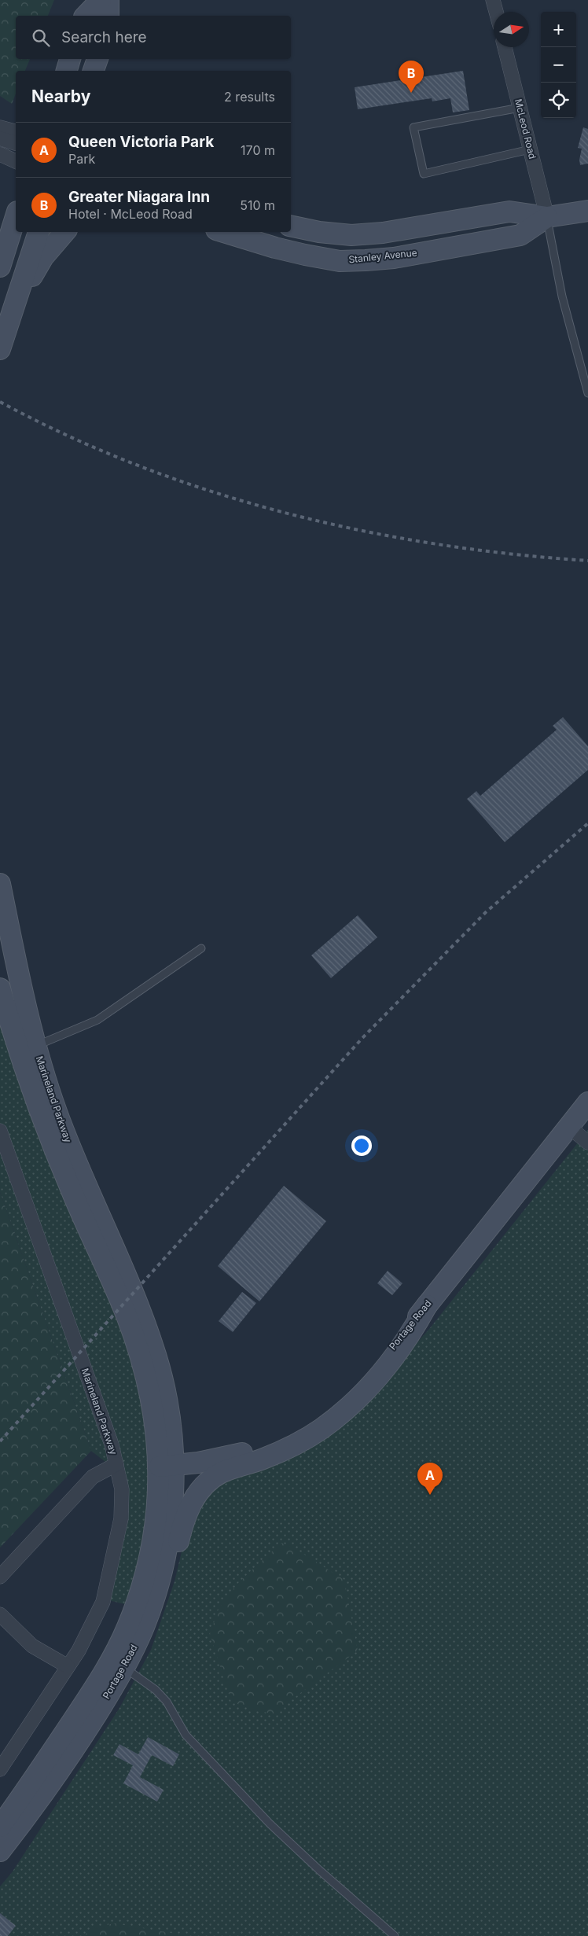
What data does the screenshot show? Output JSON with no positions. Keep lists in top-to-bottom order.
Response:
{
  "streets": {
    "main road": ["Stanley Avenue", "Marineland Parkway", "Portage Road"],
    "street": ["McLeod Road"]
  },
  "crossings": [
    ["McLeod Road", "Stanley Avenue"],
    ["Marineland Parkway", "Portage Road"]
  ],
  "north": "right",
  "page": {
    "map_buttons": ["+", "−"],
    "search": "Search here",
    "pins": ["B", "A"],
    "heading": ["Nearby", "2 results"],
    "list": [
      {
        "mark": "A",
        "name": "Queen Victoria Park",
        "note": "Park",
        "value": "170 m"
      },
      {
        "mark": "B",
        "name": "Greater Niagara Inn",
        "note": "Hotel · McLeod Road",
        "value": "510 m"
      }
    ]
  }
}
